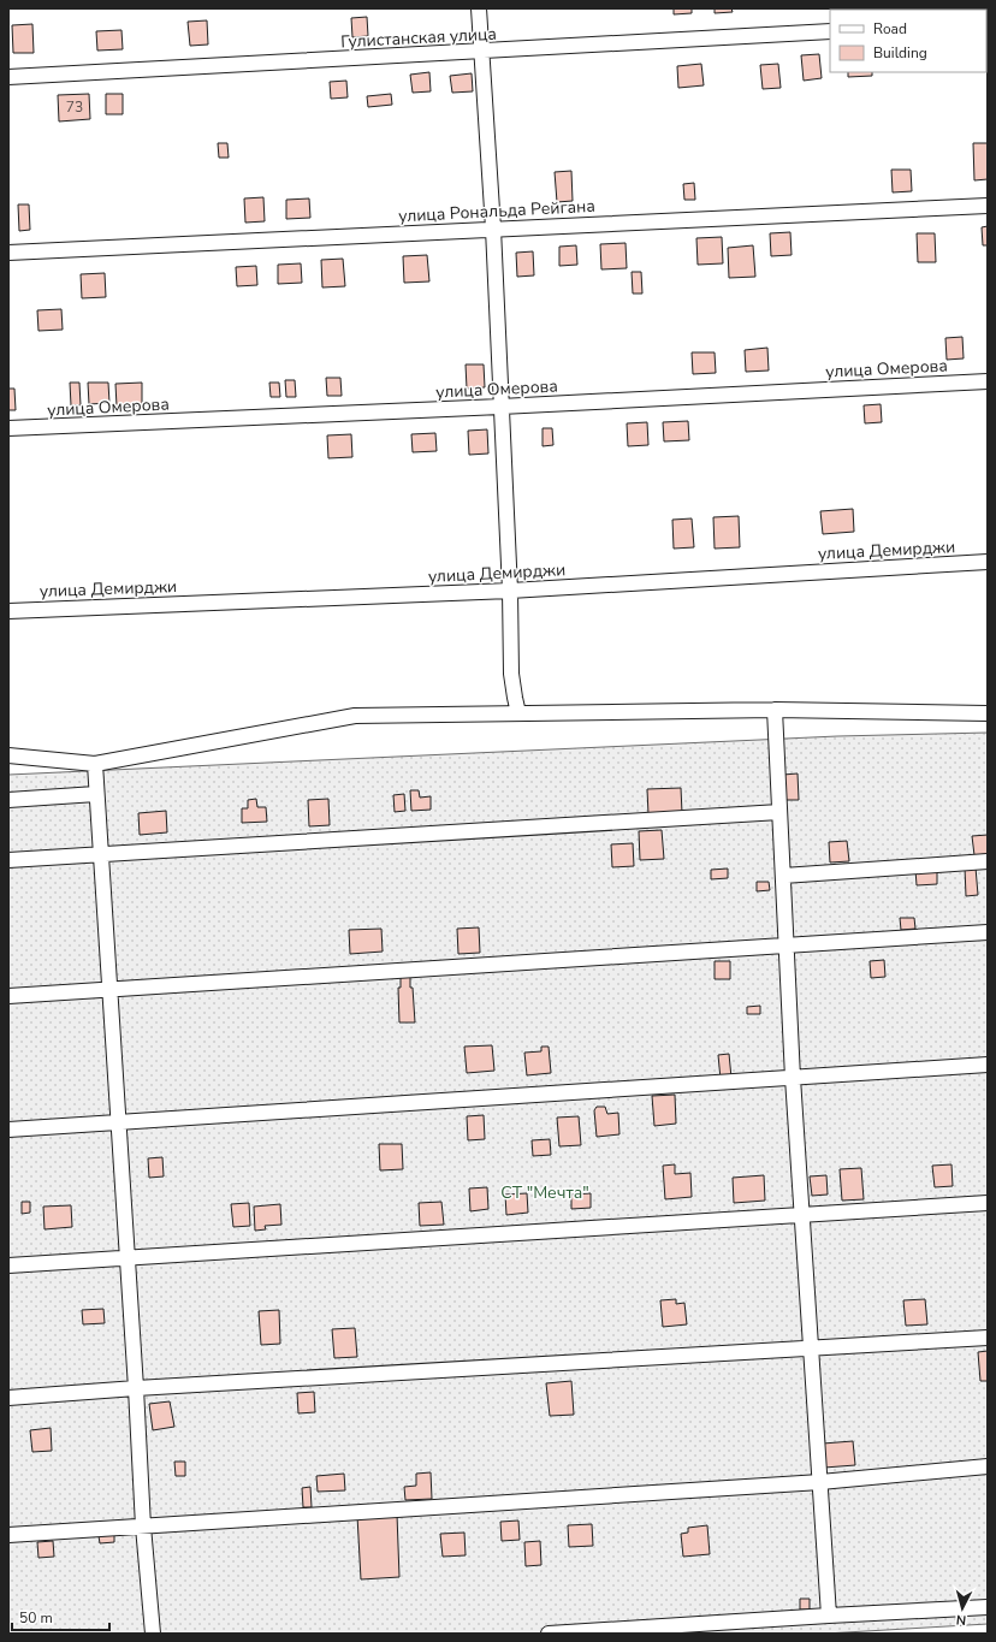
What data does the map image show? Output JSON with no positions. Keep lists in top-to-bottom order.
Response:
{
  "streets": {
    "street": [
      "Гулистанская улица",
      "улица Рональда Рейгана",
      "улица Омерова",
      "улица Демирджи"
    ]
  },
  "parks": ["СТ \"Мечта\""],
  "house_numbers": ["73"],
  "legend": ["Road", "Building"],
  "scale_bar": "50 m",
  "north": "bottom"
}
